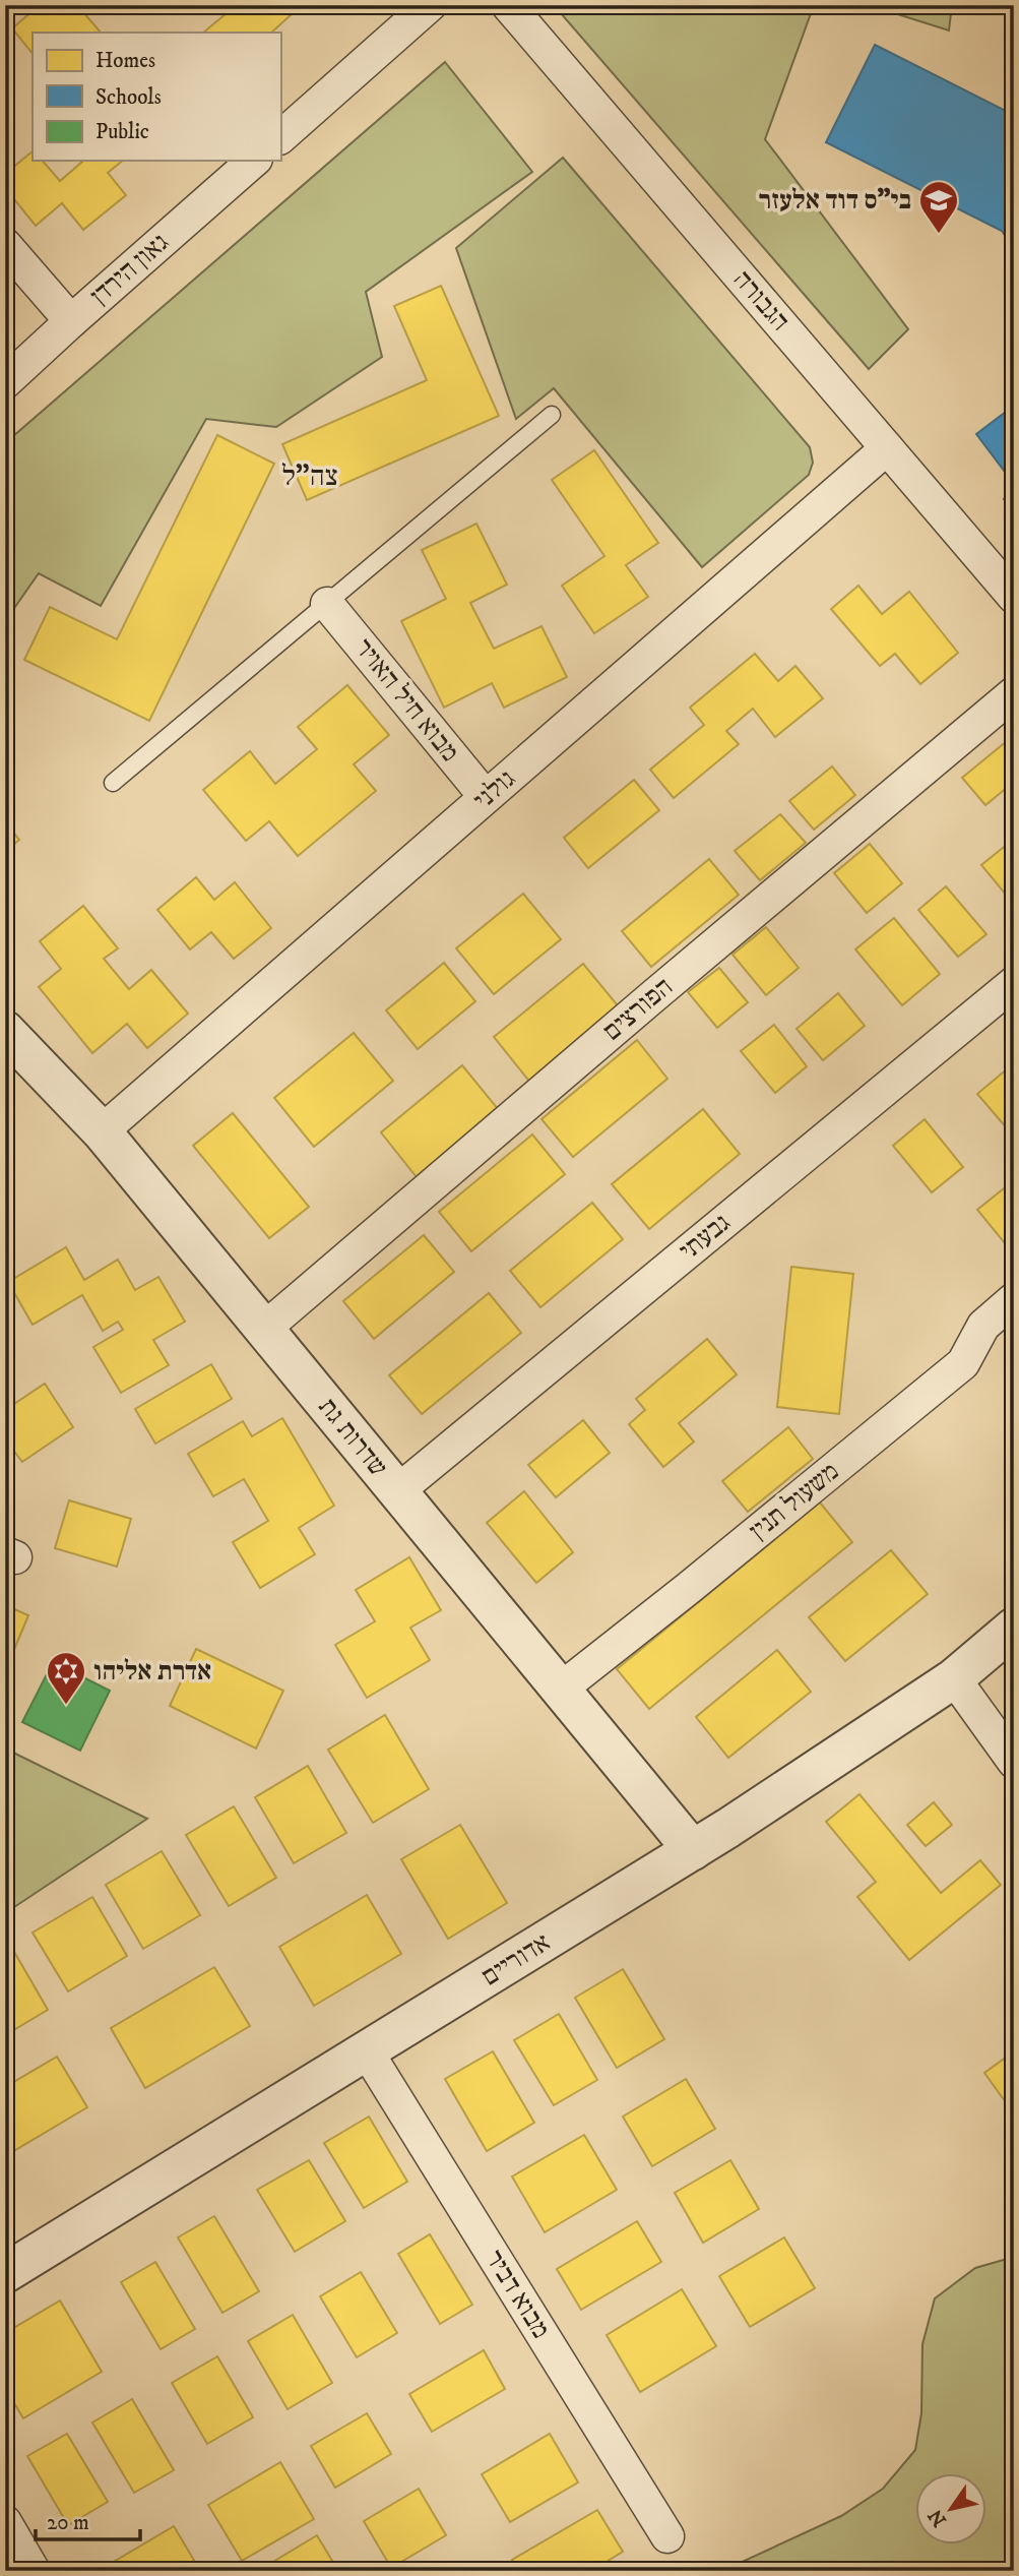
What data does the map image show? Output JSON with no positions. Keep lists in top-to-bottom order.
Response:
{
  "streets": {
    "street": [
      "גאון הירדן",
      "הגבורה",
      "מבוא חיל האויר",
      "גולני",
      "הפורצים",
      "גבעתי",
      "שדרות גת",
      "משעול תנין",
      "אדוריים",
      "מבוא דביר"
    ]
  },
  "crossings": [
    ["הגבורה", "גולני"],
    ["מבוא חיל האויר", "גולני"],
    ["גולני", "שדרות גת"],
    ["הפורצים", "שדרות גת"],
    ["גבעתי", "שדרות גת"],
    ["שדרות גת", "משעול תנין"],
    ["שדרות גת", "אדוריים"],
    ["אדוריים", "מבוא דביר"]
  ],
  "districts": ["צה\"ל"],
  "places": {
    "school or university": ["בי\"ס דוד אלעזר"],
    "synagogue": ["אדרת אליהו"]
  },
  "legend": ["Homes", "Schools", "Public"],
  "scale_bar": "20 m",
  "north": "bottom left"
}
